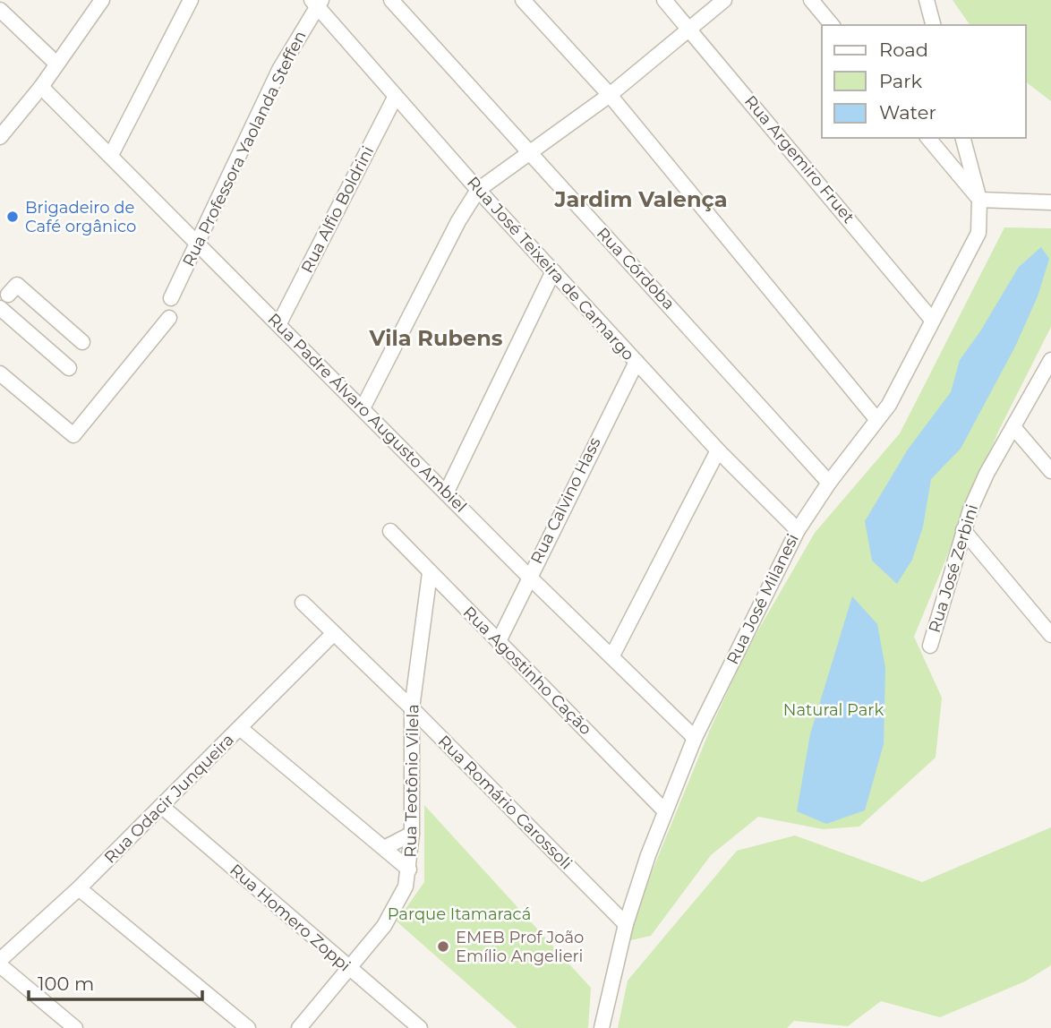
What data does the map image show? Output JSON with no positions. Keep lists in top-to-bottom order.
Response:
{
  "streets": {
    "street": [
      "Rua Professora Yaolanda Steffen",
      "Rua Argemiro Fruet",
      "Rua Alfio Boldrini",
      "Rua José Teixeira de Camargo",
      "Rua Córdoba",
      "Rua Padre Álvaro Augusto Ambiel",
      "Rua Calvino Hass",
      "Rua José Zerbini",
      "Rua José Milanesi",
      "Rua Agostinho Cação",
      "Rua Teotônio Vilela",
      "Rua Odacir Junqueira",
      "Rua Romário Carossoli",
      "Rua Homero Zoppi"
    ]
  },
  "crossings": [
    ["Rua Professora Yaolanda Steffen", "Rua José Teixeira de Camargo"],
    ["Rua Professora Yaolanda Steffen", "Rua Padre Álvaro Augusto Ambiel"],
    ["Rua Argemiro Fruet", "Rua José Milanesi"],
    ["Rua Alfio Boldrini", "Rua José Teixeira de Camargo"],
    ["Rua Alfio Boldrini", "Rua Padre Álvaro Augusto Ambiel"],
    ["Rua José Teixeira de Camargo", "Rua Calvino Hass"],
    ["Rua José Teixeira de Camargo", "Rua José Milanesi"],
    ["Rua Córdoba", "Rua José Milanesi"],
    ["Rua Padre Álvaro Augusto Ambiel", "Rua Calvino Hass"],
    ["Rua Padre Álvaro Augusto Ambiel", "Rua José Milanesi"],
    ["Rua Calvino Hass", "Rua Agostinho Cação"],
    ["Rua José Milanesi", "Rua Agostinho Cação"],
    ["Rua José Milanesi", "Rua Romário Carossoli"],
    ["Rua Agostinho Cação", "Rua Teotônio Vilela"],
    ["Rua Teotônio Vilela", "Rua Romário Carossoli"],
    ["Rua Teotônio Vilela", "Rua Homero Zoppi"],
    ["Rua Odacir Junqueira", "Rua Romário Carossoli"],
    ["Rua Odacir Junqueira", "Rua Homero Zoppi"]
  ],
  "districts": ["Jardim Valença", "Vila Rubens"],
  "parks": ["Natural Park", "Parque Itamaracá"],
  "places": ["Brigadeiro de Café orgânico", "EMEB Prof João Emílio Angelieri"],
  "legend": ["Road", "Park", "Water"],
  "scale_bar": "100 m"
}
